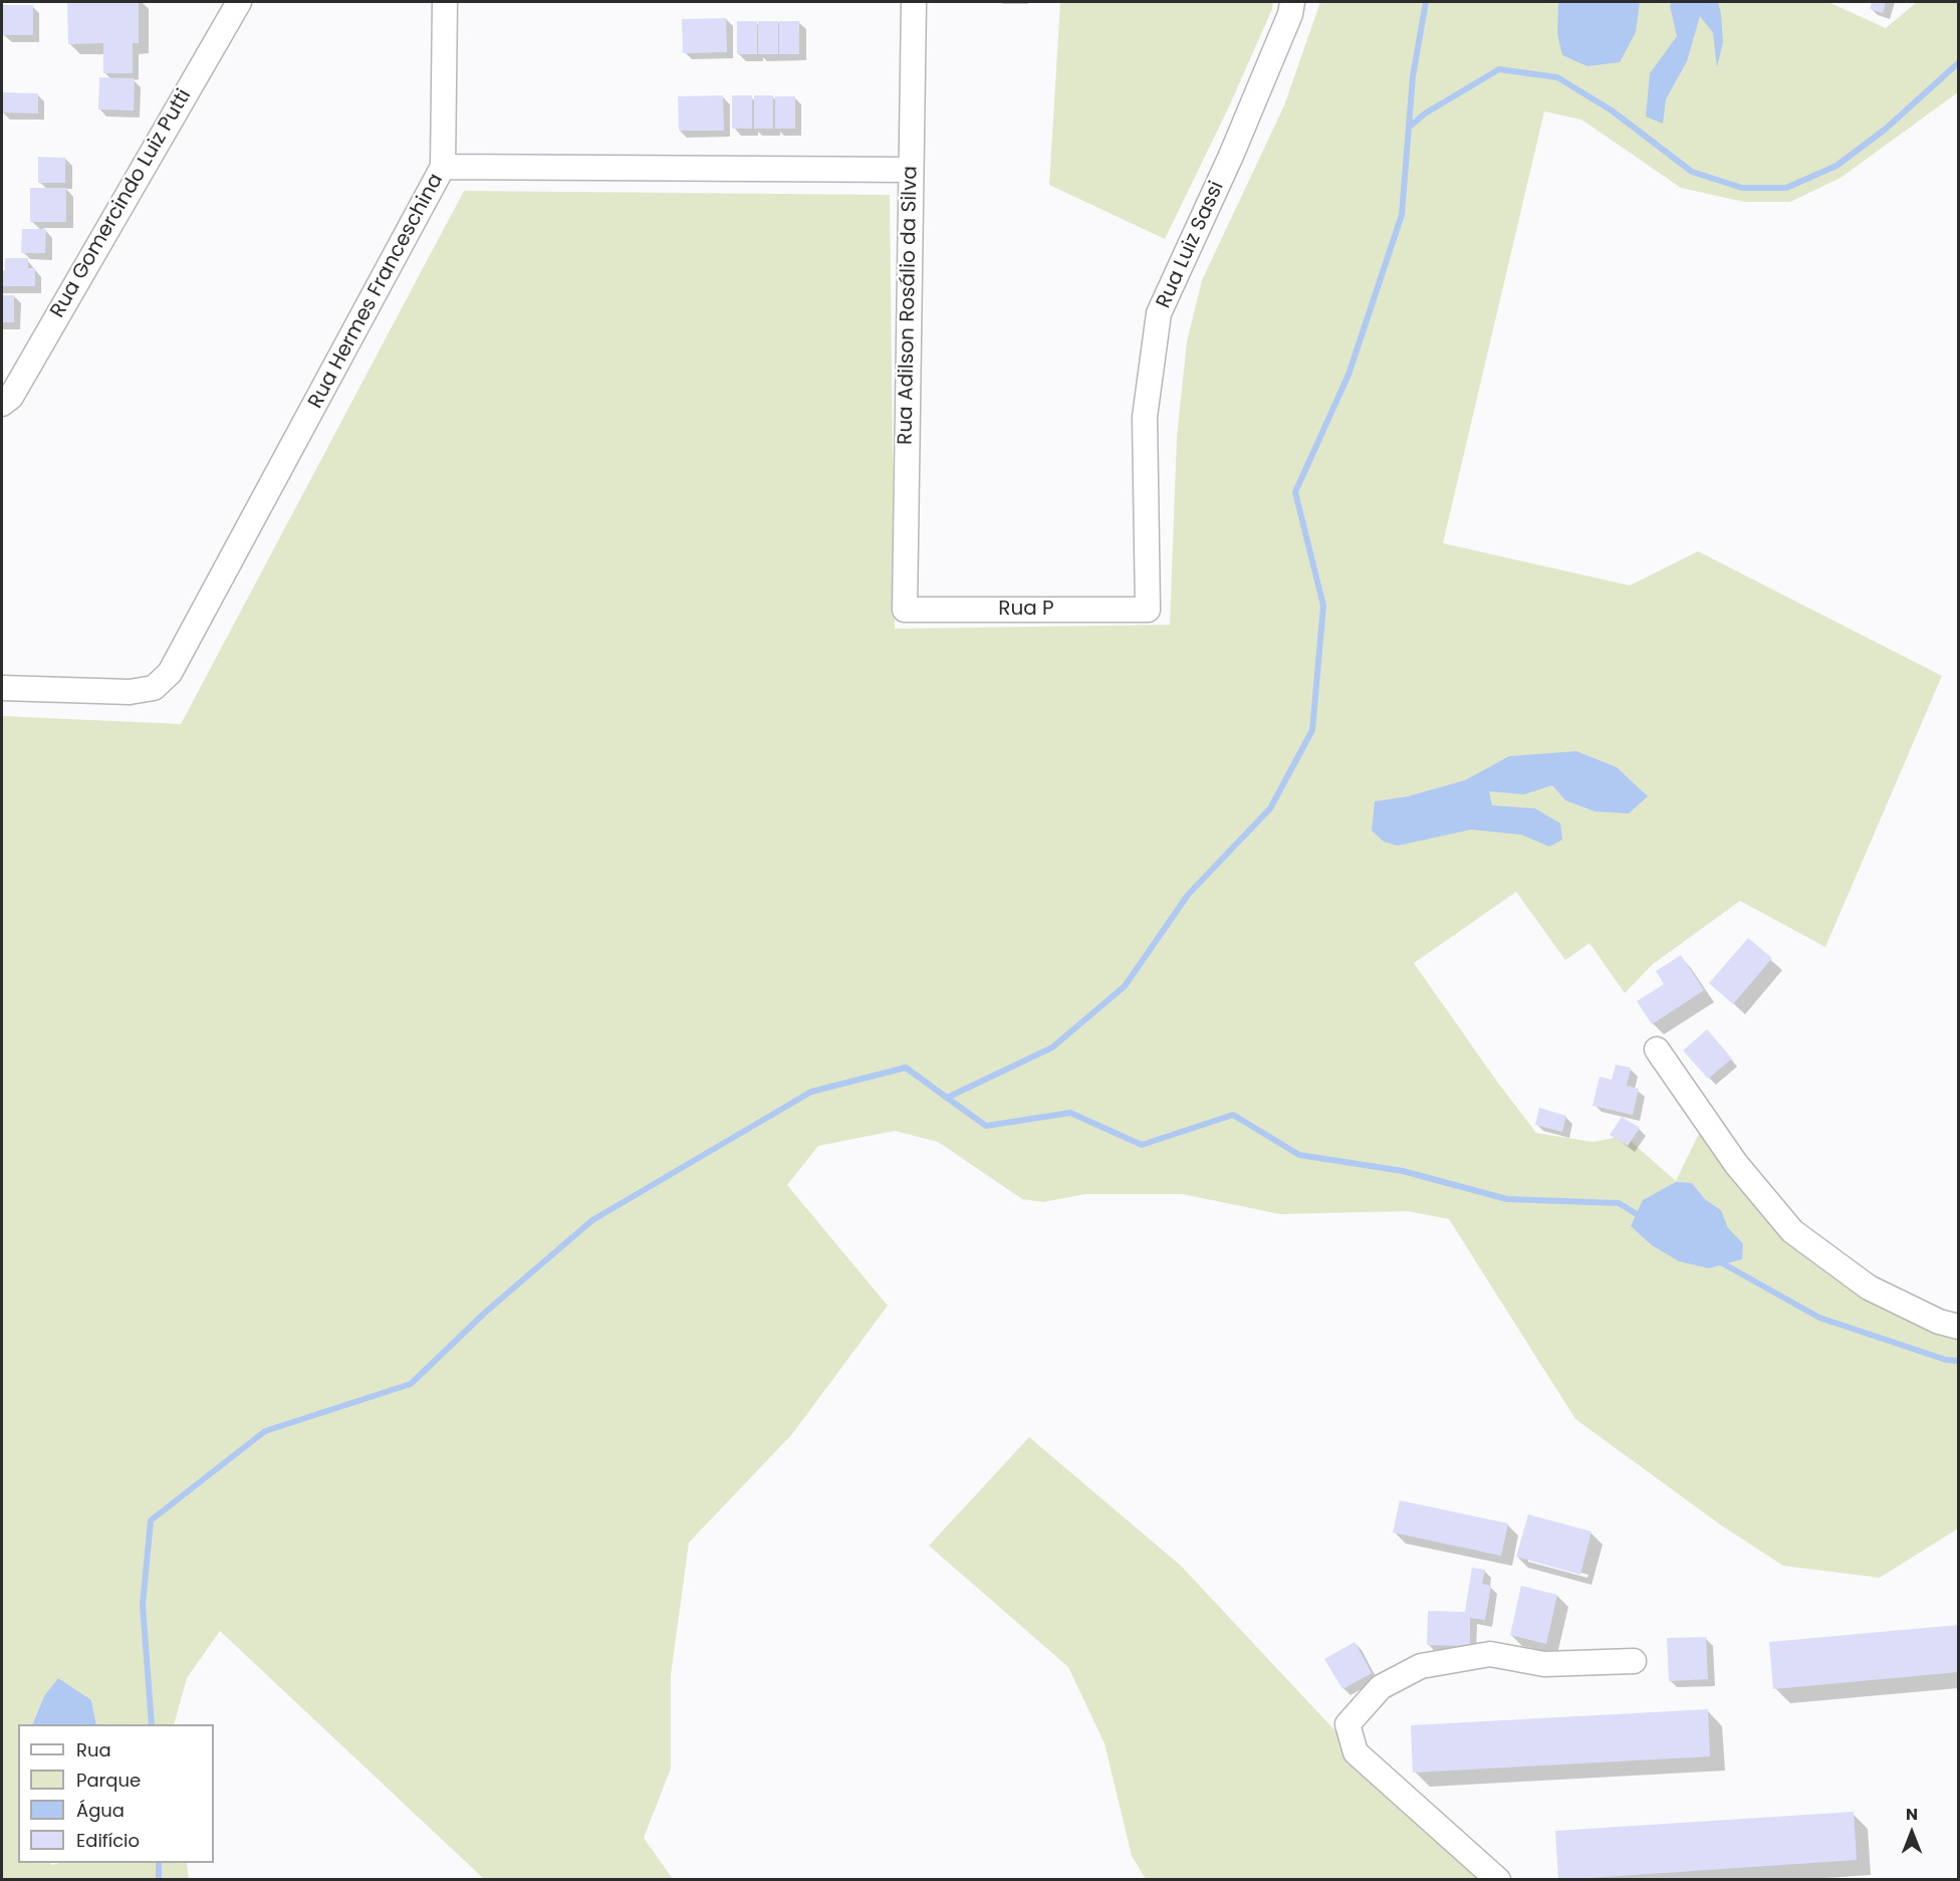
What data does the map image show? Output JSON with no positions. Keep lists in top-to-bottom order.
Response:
{
  "streets": {
    "street": [
      "Rua Gomercindo Luiz Putti",
      "Rua Luiz Sassi",
      "Rua Hermes Franceschina",
      "Rua Adilson Rosálio da Silva",
      "Rua P"
    ]
  },
  "crossings": [
    ["Rua Luiz Sassi", "Rua P"],
    ["Rua Hermes Franceschina", "Rua Adilson Rosálio da Silva"],
    ["Rua Adilson Rosálio da Silva", "Rua P"]
  ],
  "legend": [
    "Rua",
    "Parque",
    "Água",
    "Edifício"
  ],
  "north": "top"
}
